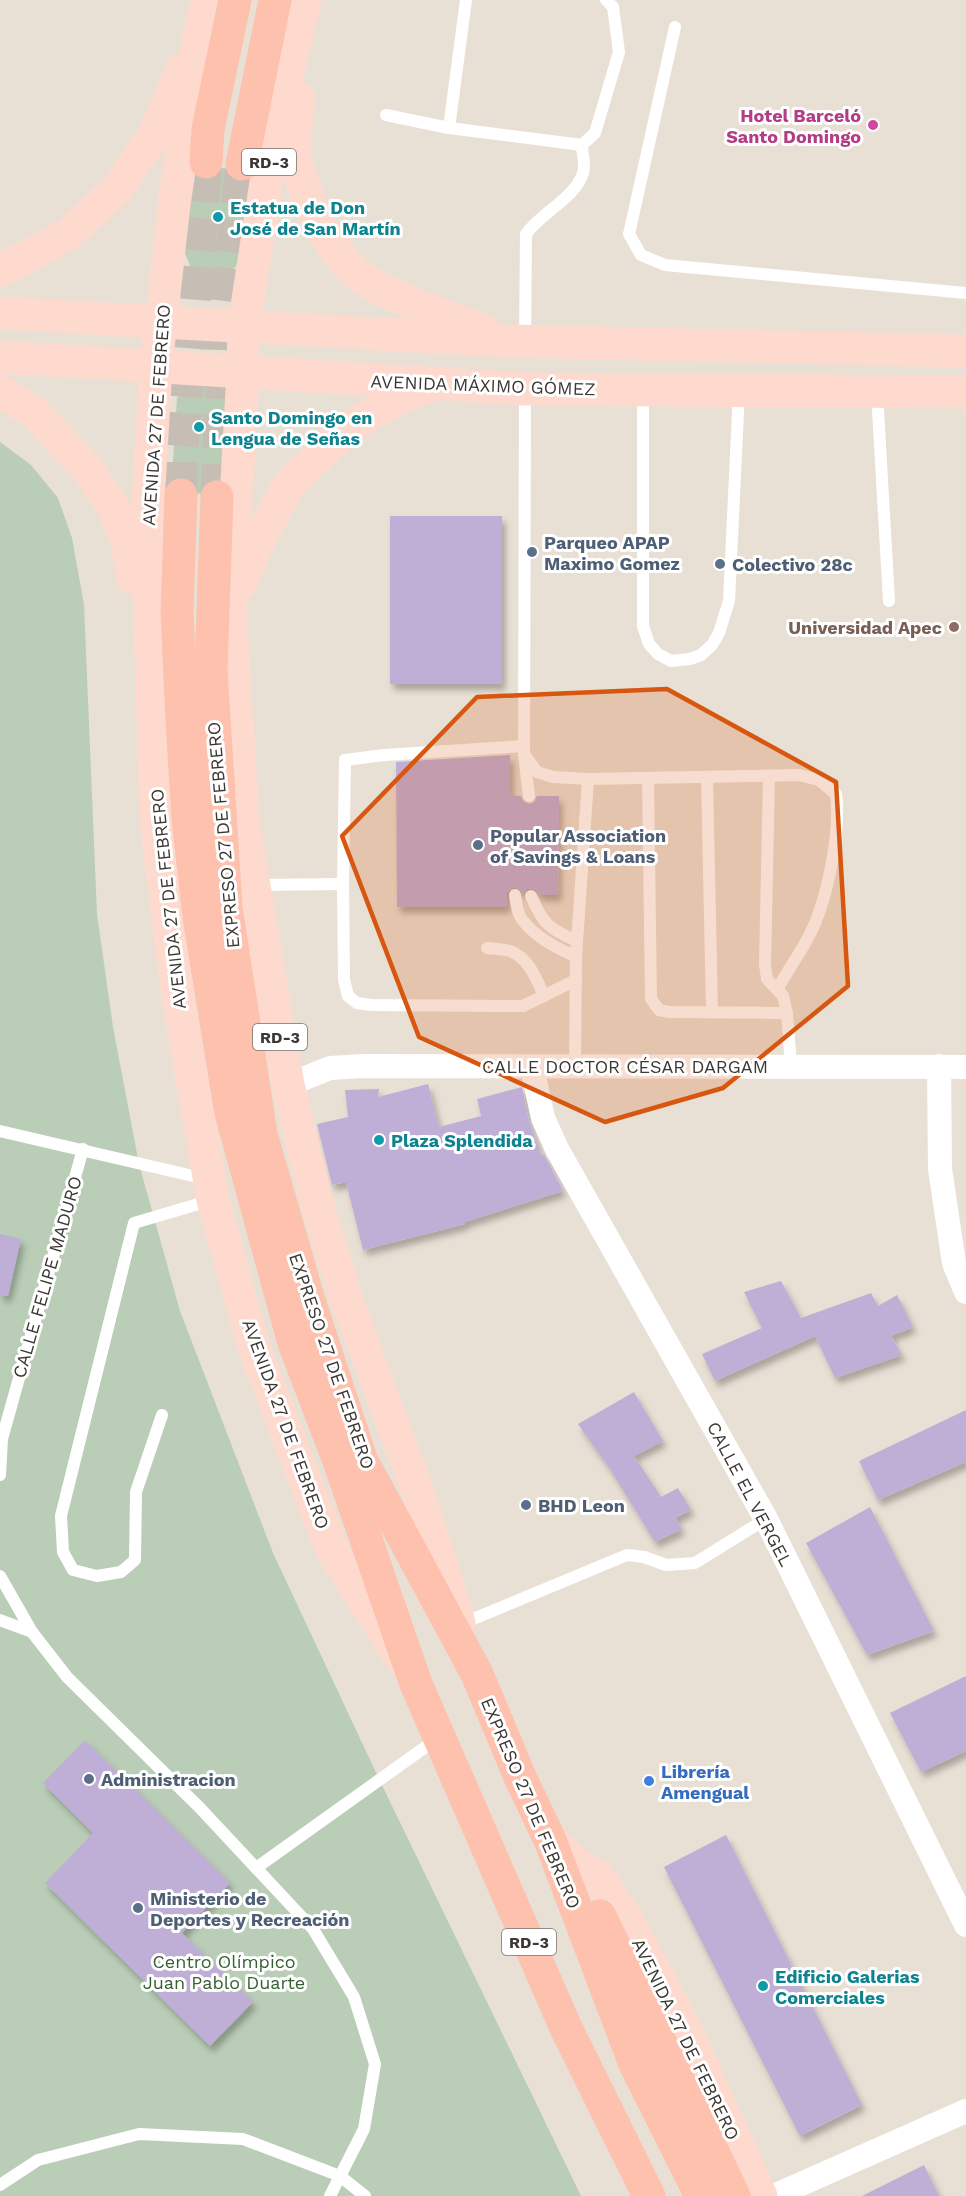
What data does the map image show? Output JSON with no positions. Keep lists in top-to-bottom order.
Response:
{
  "streets": {
    "highway": ["RD-3", "EXPRESO 27 DE FEBRERO"],
    "main road": ["AVENIDA MÁXIMO GÓMEZ", "AVENIDA 27 DE FEBRERO"],
    "street": ["CALLE DOCTOR CÉSAR DARGAM", "CALLE EL VERGEL"],
    "lane": ["CALLE FELIPE MADURO"]
  },
  "crossings": [
    ["RD-3", "AVENIDA MÁXIMO GÓMEZ"],
    ["RD-3", "EXPRESO 27 DE FEBRERO"],
    ["RD-3", "CALLE DOCTOR CÉSAR DARGAM"],
    ["AVENIDA MÁXIMO GÓMEZ", "AVENIDA 27 DE FEBRERO"],
    ["AVENIDA 27 DE FEBRERO", "EXPRESO 27 DE FEBRERO"],
    ["CALLE DOCTOR CÉSAR DARGAM", "CALLE EL VERGEL"]
  ],
  "parks": ["Centro Olímpico Juan Pablo Duarte"],
  "places": [
    "Hotel Barceló Santo Domingo",
    "Estatua de Don José de San Martín",
    "Santo Domingo en Lengua de Señas",
    "Parqueo APAP Maximo Gomez",
    "Colectivo 28c",
    "Universidad Apec",
    "Popular Association of Savings & Loans",
    "Plaza Splendida",
    "BHD Leon",
    "Administracion",
    "Librería Amengual",
    "Ministerio de Deportes y Recreación",
    "Edificio Galerias Comerciales"
  ]
}
